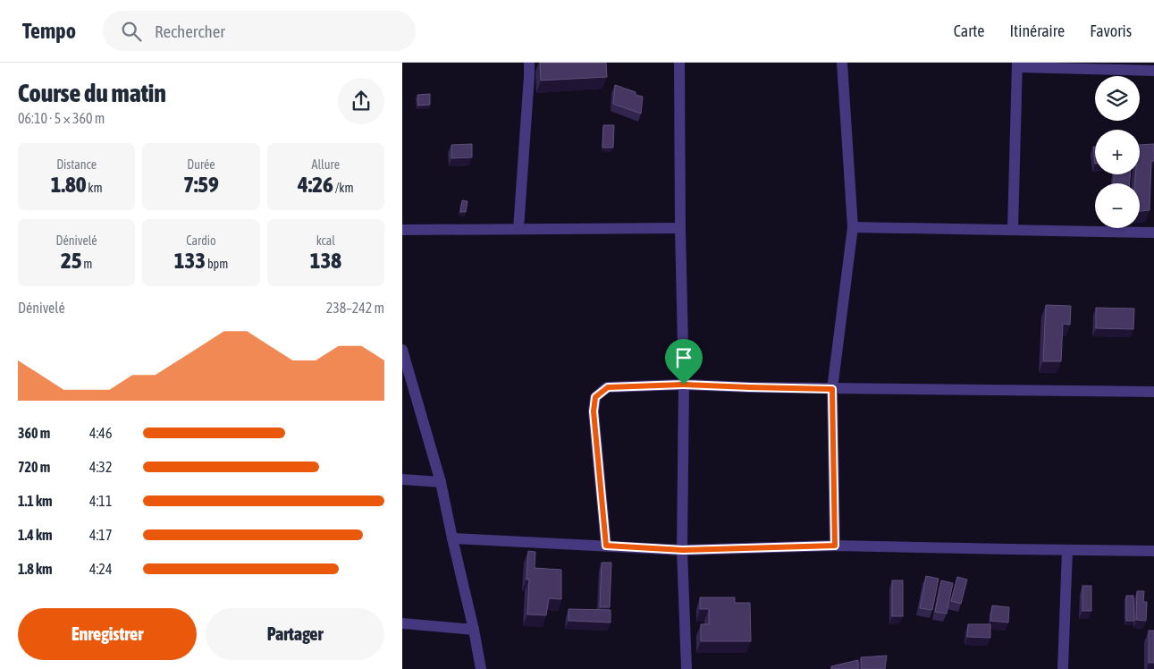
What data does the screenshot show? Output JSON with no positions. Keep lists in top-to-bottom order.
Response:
{
  "page": {
    "header": "Tempo",
    "search": "Rechercher",
    "nav": ["Carte", "Itinéraire", "Favoris"],
    "heading": ["Course du matin", "06:10 · 5 × 360 m"],
    "map_buttons": ["+", "−"],
    "stats": [
      ["Distance", "1.80 km"],
      ["Durée", "7:59"],
      ["Allure", "4:26 /km"],
      ["Dénivelé", "25 m"],
      ["Cardio", "133 bpm"],
      ["kcal", "138"]
    ],
    "chart": ["Dénivelé", "238–242 m"],
    "list": [
      {
        "name": "360 m",
        "note": "4:46"
      },
      {
        "name": "720 m",
        "note": "4:32"
      },
      {
        "name": "1.1 km",
        "note": "4:11"
      },
      {
        "name": "1.4 km",
        "note": "4:17"
      },
      {
        "name": "1.8 km",
        "note": "4:24"
      }
    ],
    "buttons": ["Enregistrer", "Partager"]
  }
}
